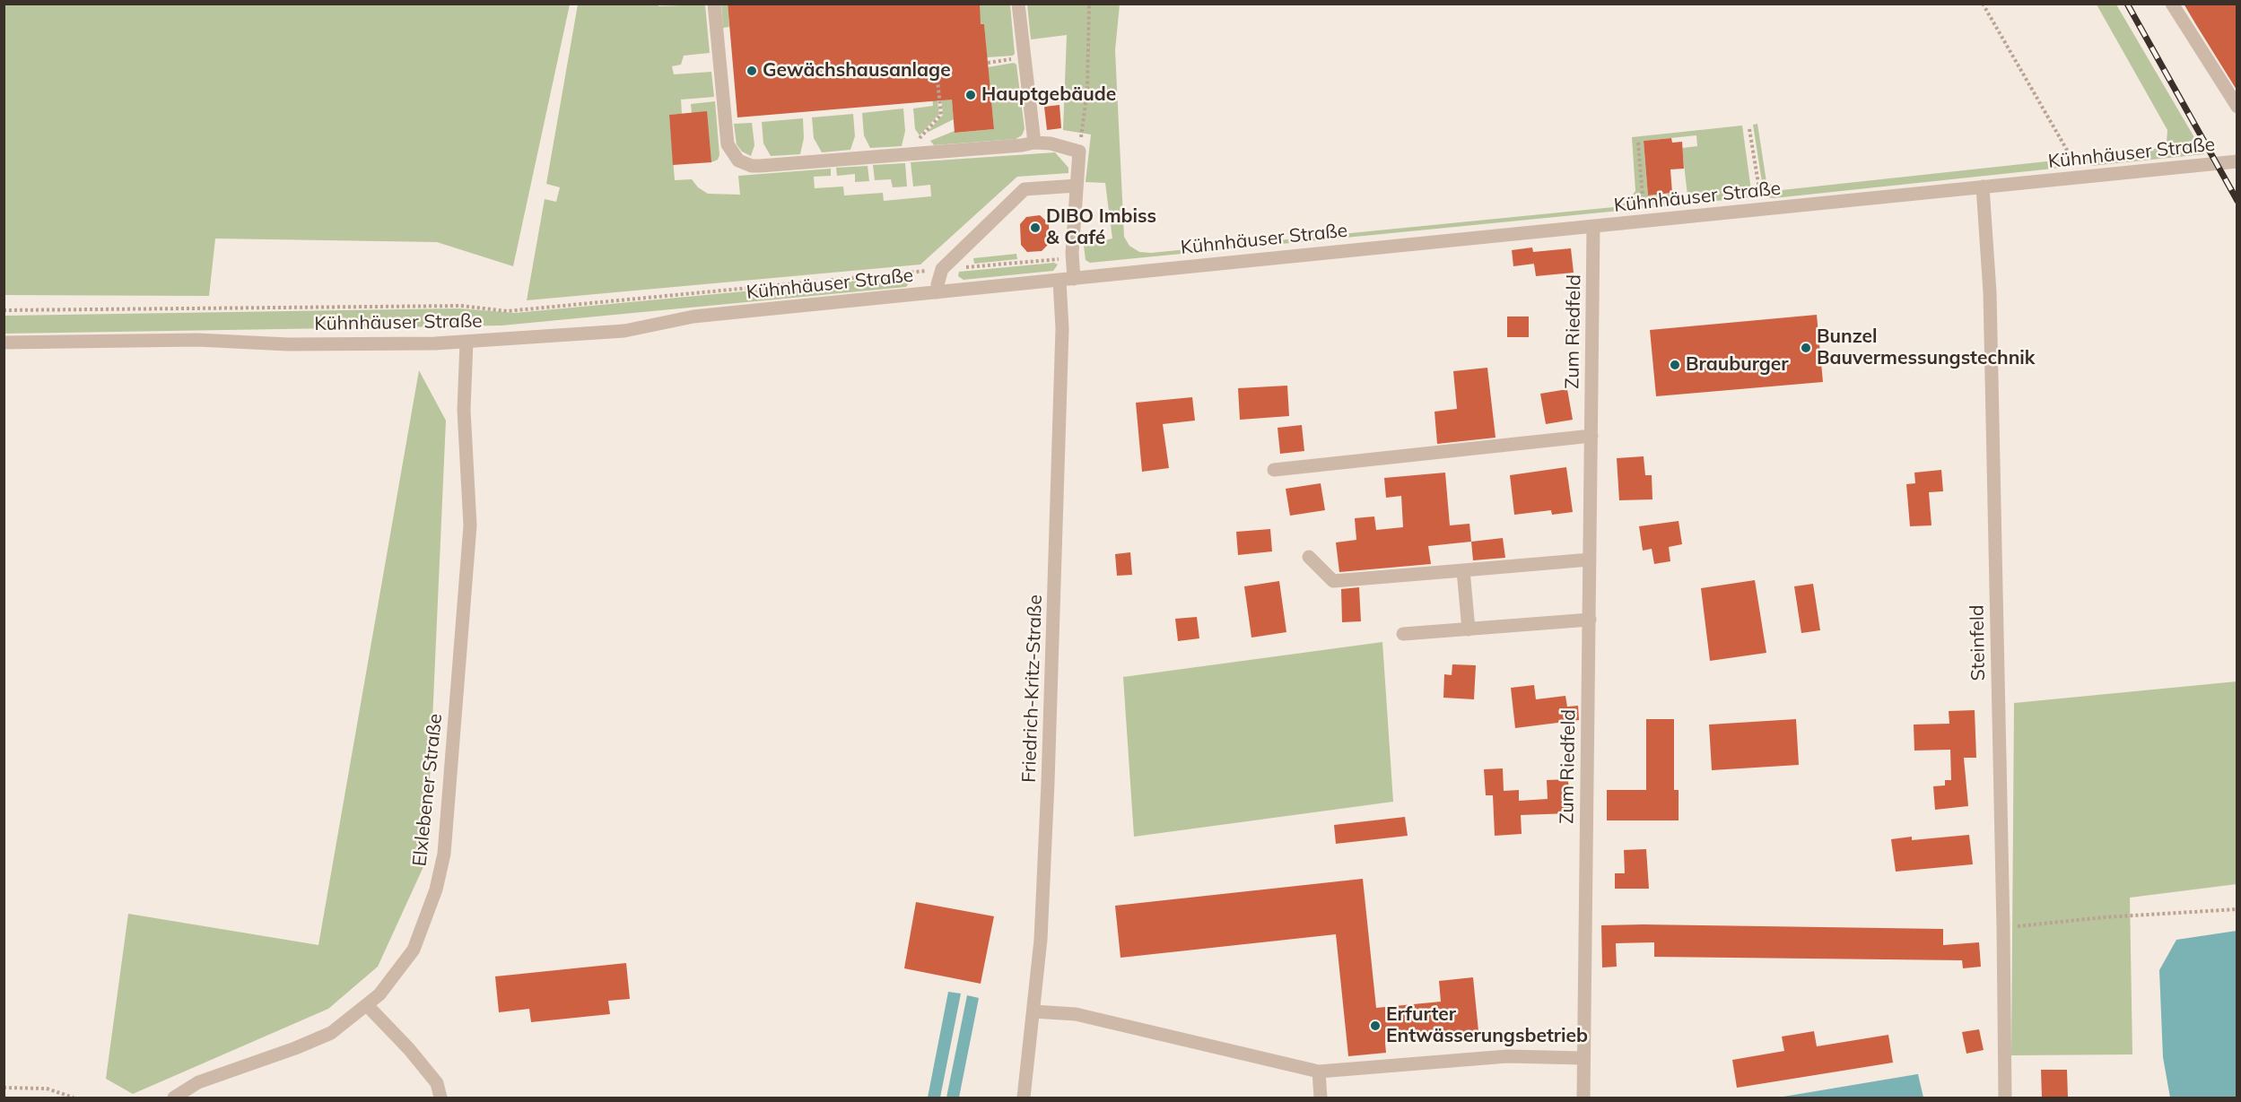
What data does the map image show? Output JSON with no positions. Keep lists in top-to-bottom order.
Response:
{
  "streets": {
    "street": [
      "Kühnhäuser Straße",
      "Zum Riedfeld",
      "Steinfeld",
      "Friedrich-Kritz-Straße",
      "Elxlebener Straße"
    ]
  },
  "crossings": [
    ["Kühnhäuser Straße", "Zum Riedfeld"],
    ["Kühnhäuser Straße", "Steinfeld"],
    ["Kühnhäuser Straße", "Friedrich-Kritz-Straße"],
    ["Kühnhäuser Straße", "Elxlebener Straße"]
  ],
  "places": [
    "Gewächshausanlage",
    "Hauptgebäude",
    "DIBO Imbiss & Café",
    "Bunzel Bauvermessungstechnik",
    "Brauburger",
    "Erfurter Entwässerungsbetrieb"
  ]
}
